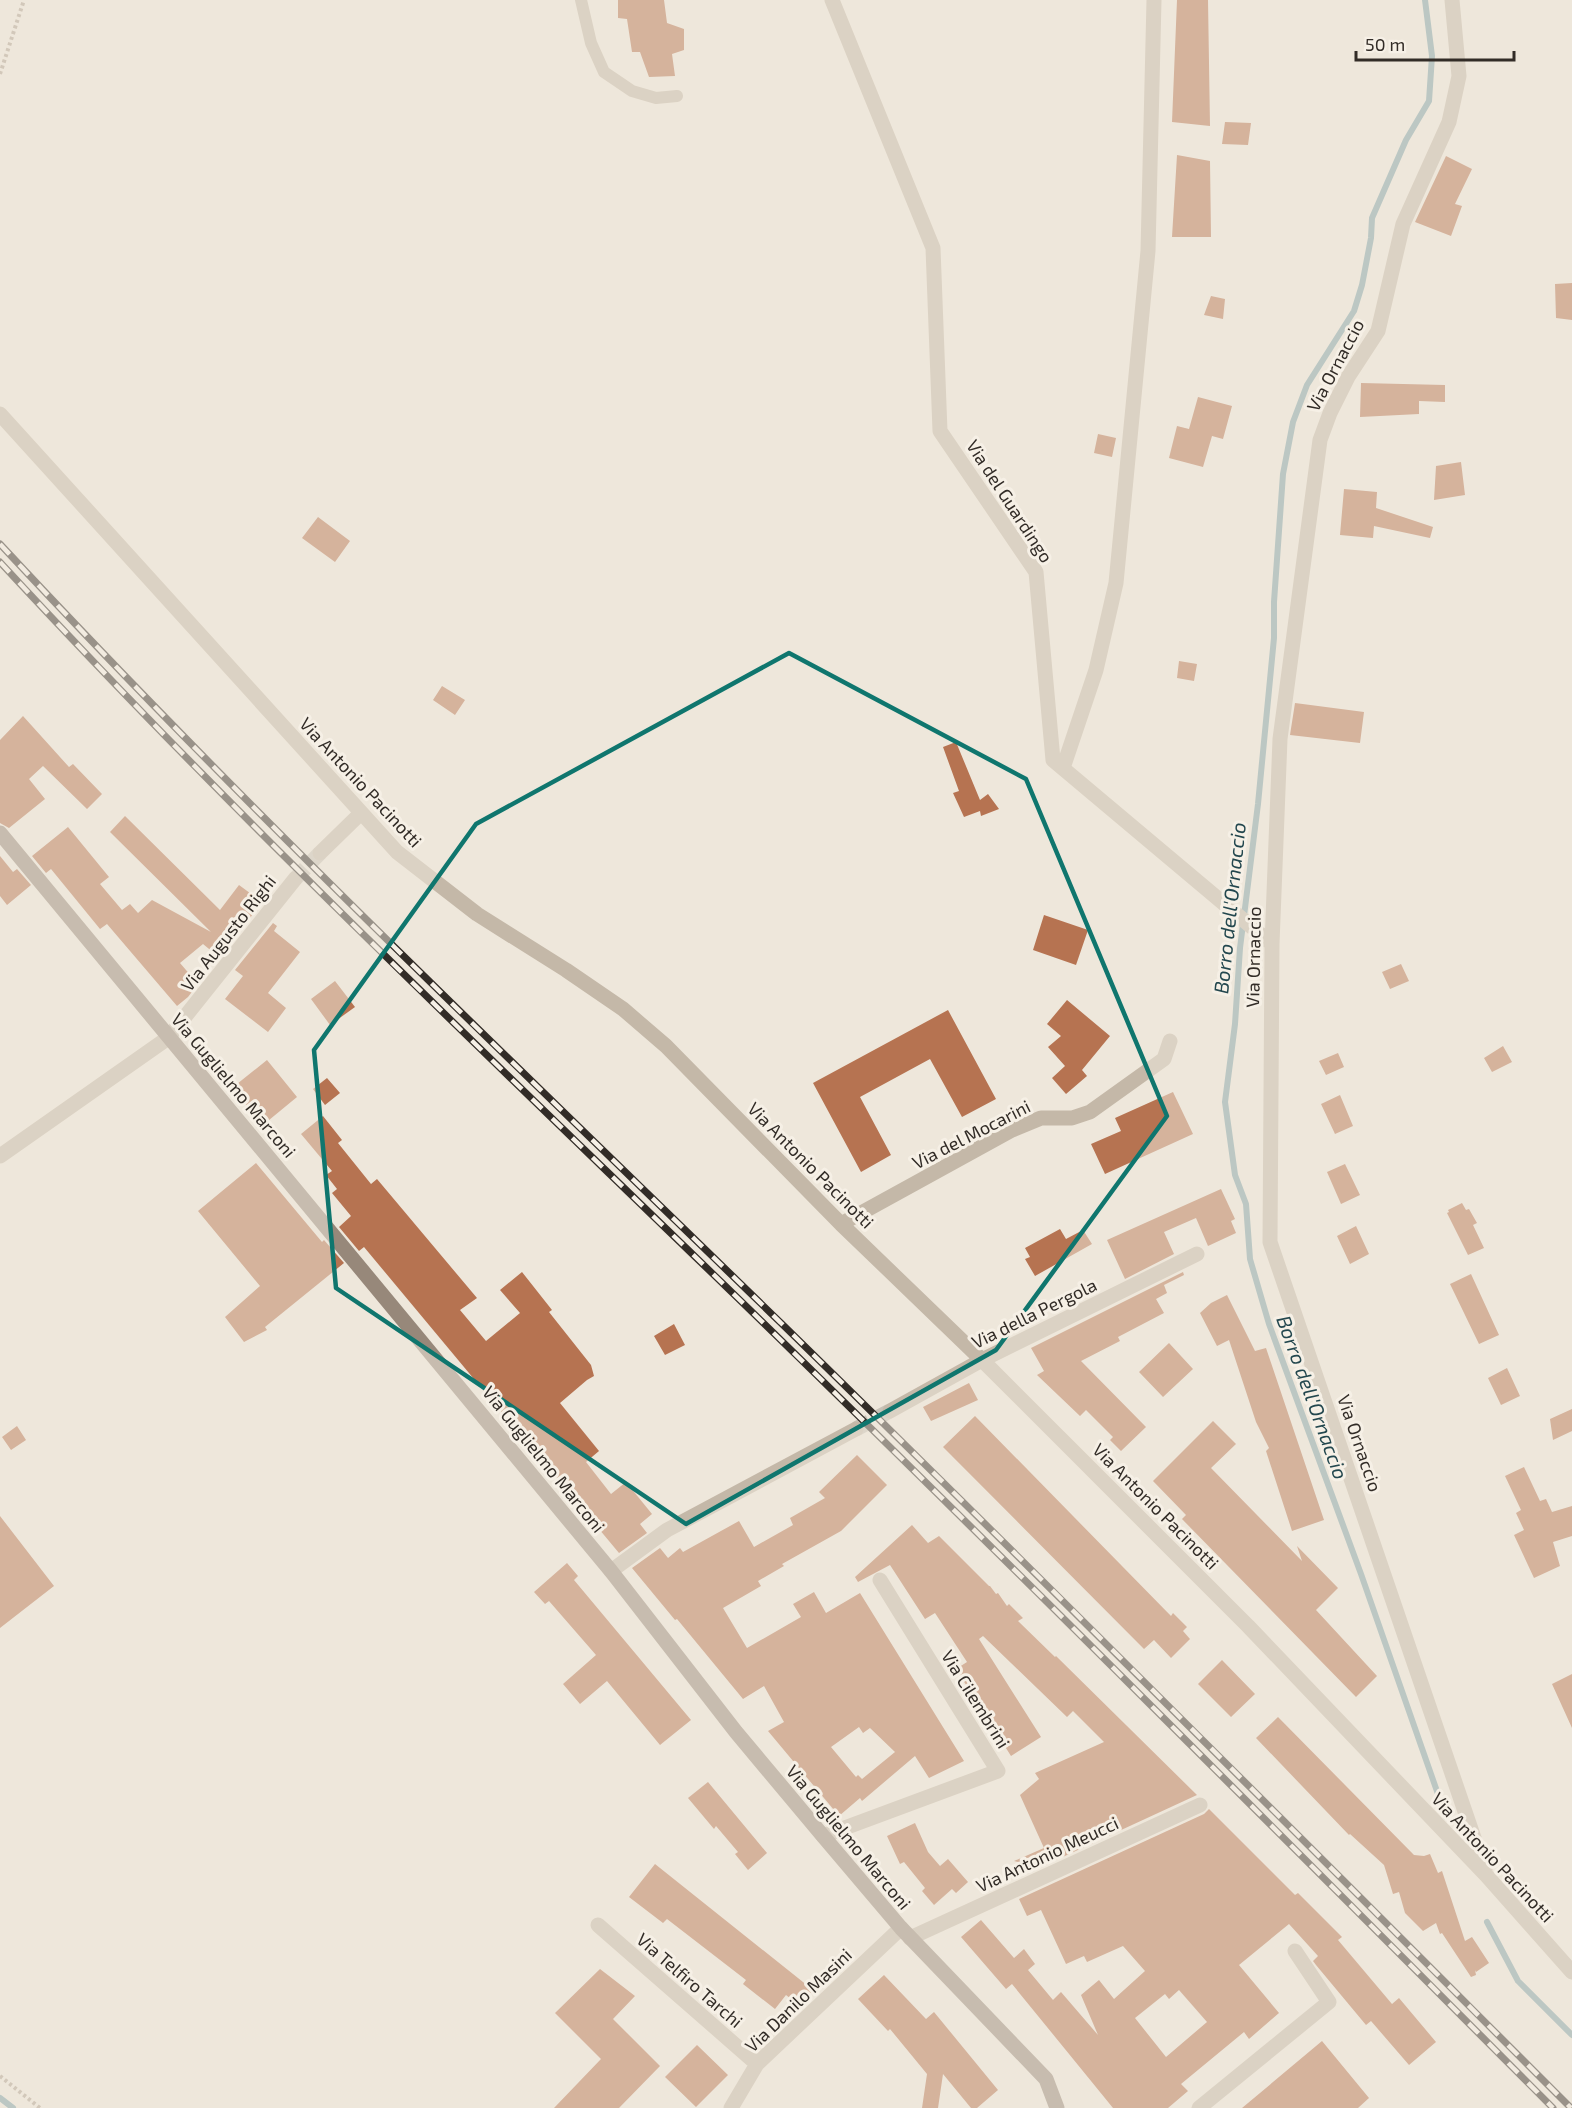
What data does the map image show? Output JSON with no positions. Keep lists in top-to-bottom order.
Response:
{
  "streets": {
    "street": [
      "Via Ornaccio",
      "Via del Guardingo",
      "Via Antonio Pacinotti",
      "Via Augusto Righi",
      "Via Guglielmo Marconi",
      "Via del Mocarini",
      "Via della Pergola",
      "Via Cilembrini",
      "Via Antonio Meucci",
      "Via Telfiro Tarchi",
      "Via Danilo Masini"
    ]
  },
  "crossings": [
    ["Via Ornaccio", "Via del Guardingo"],
    ["Via Ornaccio", "Via Antonio Pacinotti"],
    ["Via Antonio Pacinotti", "Via del Mocarini"],
    ["Via Antonio Pacinotti", "Via della Pergola"],
    ["Via Augusto Righi", "Via Guglielmo Marconi"],
    ["Via Guglielmo Marconi", "Via Cilembrini"],
    ["Via Guglielmo Marconi", "Via Antonio Meucci"],
    ["Via Guglielmo Marconi", "Via Danilo Masini"],
    ["Via Antonio Meucci", "Via Danilo Masini"],
    ["Via Telfiro Tarchi", "Via Danilo Masini"]
  ],
  "water": ["Borro dell'Ornaccio"],
  "scale_bar": "50 m"
}
